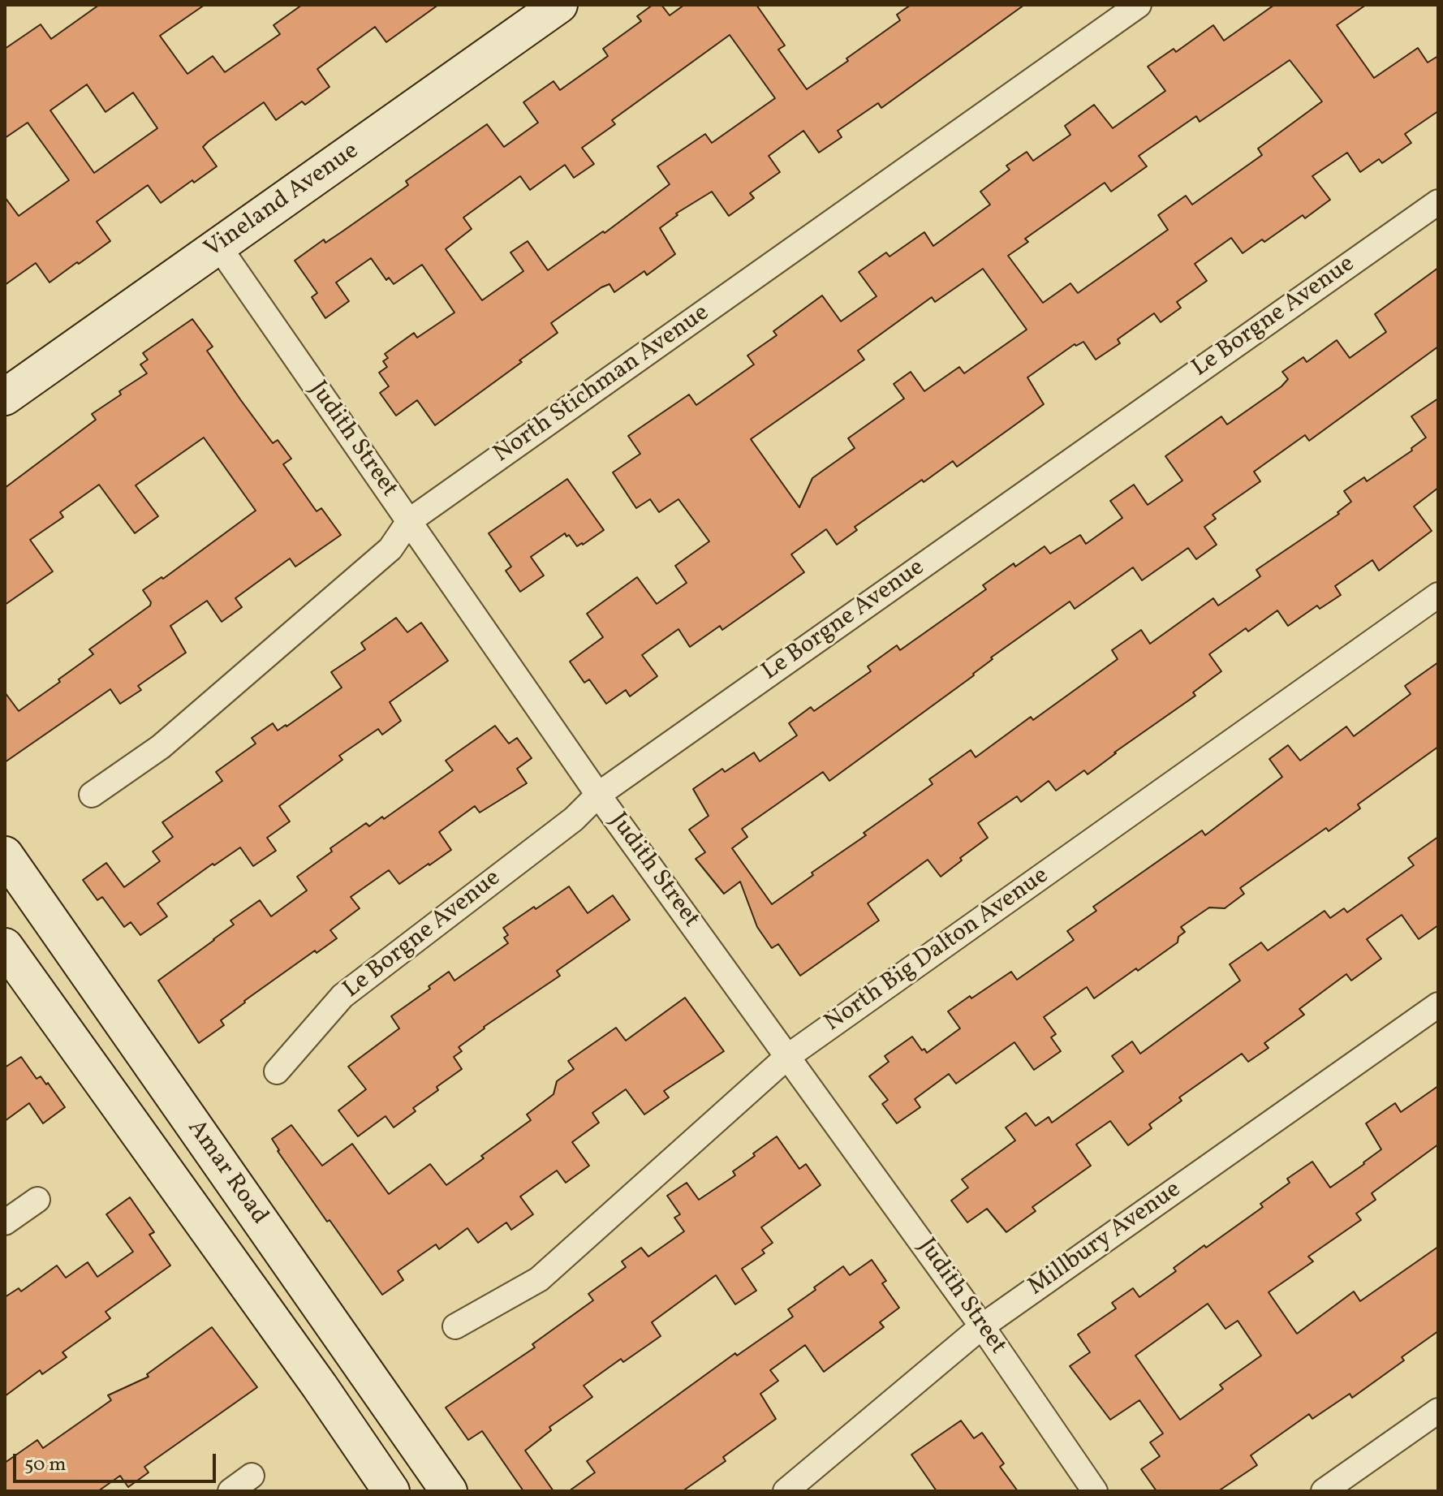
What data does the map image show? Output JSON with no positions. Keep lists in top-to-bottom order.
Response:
{
  "streets": {
    "main road": ["Vineland Avenue", "Amar Road"],
    "street": [
      "Le Borgne Avenue",
      "North Stichman Avenue",
      "Judith Street",
      "North Big Dalton Avenue",
      "Millbury Avenue"
    ]
  },
  "crossings": [
    ["Vineland Avenue", "Judith Street"],
    ["Le Borgne Avenue", "Judith Street"],
    ["North Stichman Avenue", "Judith Street"],
    ["Judith Street", "North Big Dalton Avenue"],
    ["Judith Street", "Millbury Avenue"]
  ],
  "scale_bar": "50 m"
}
